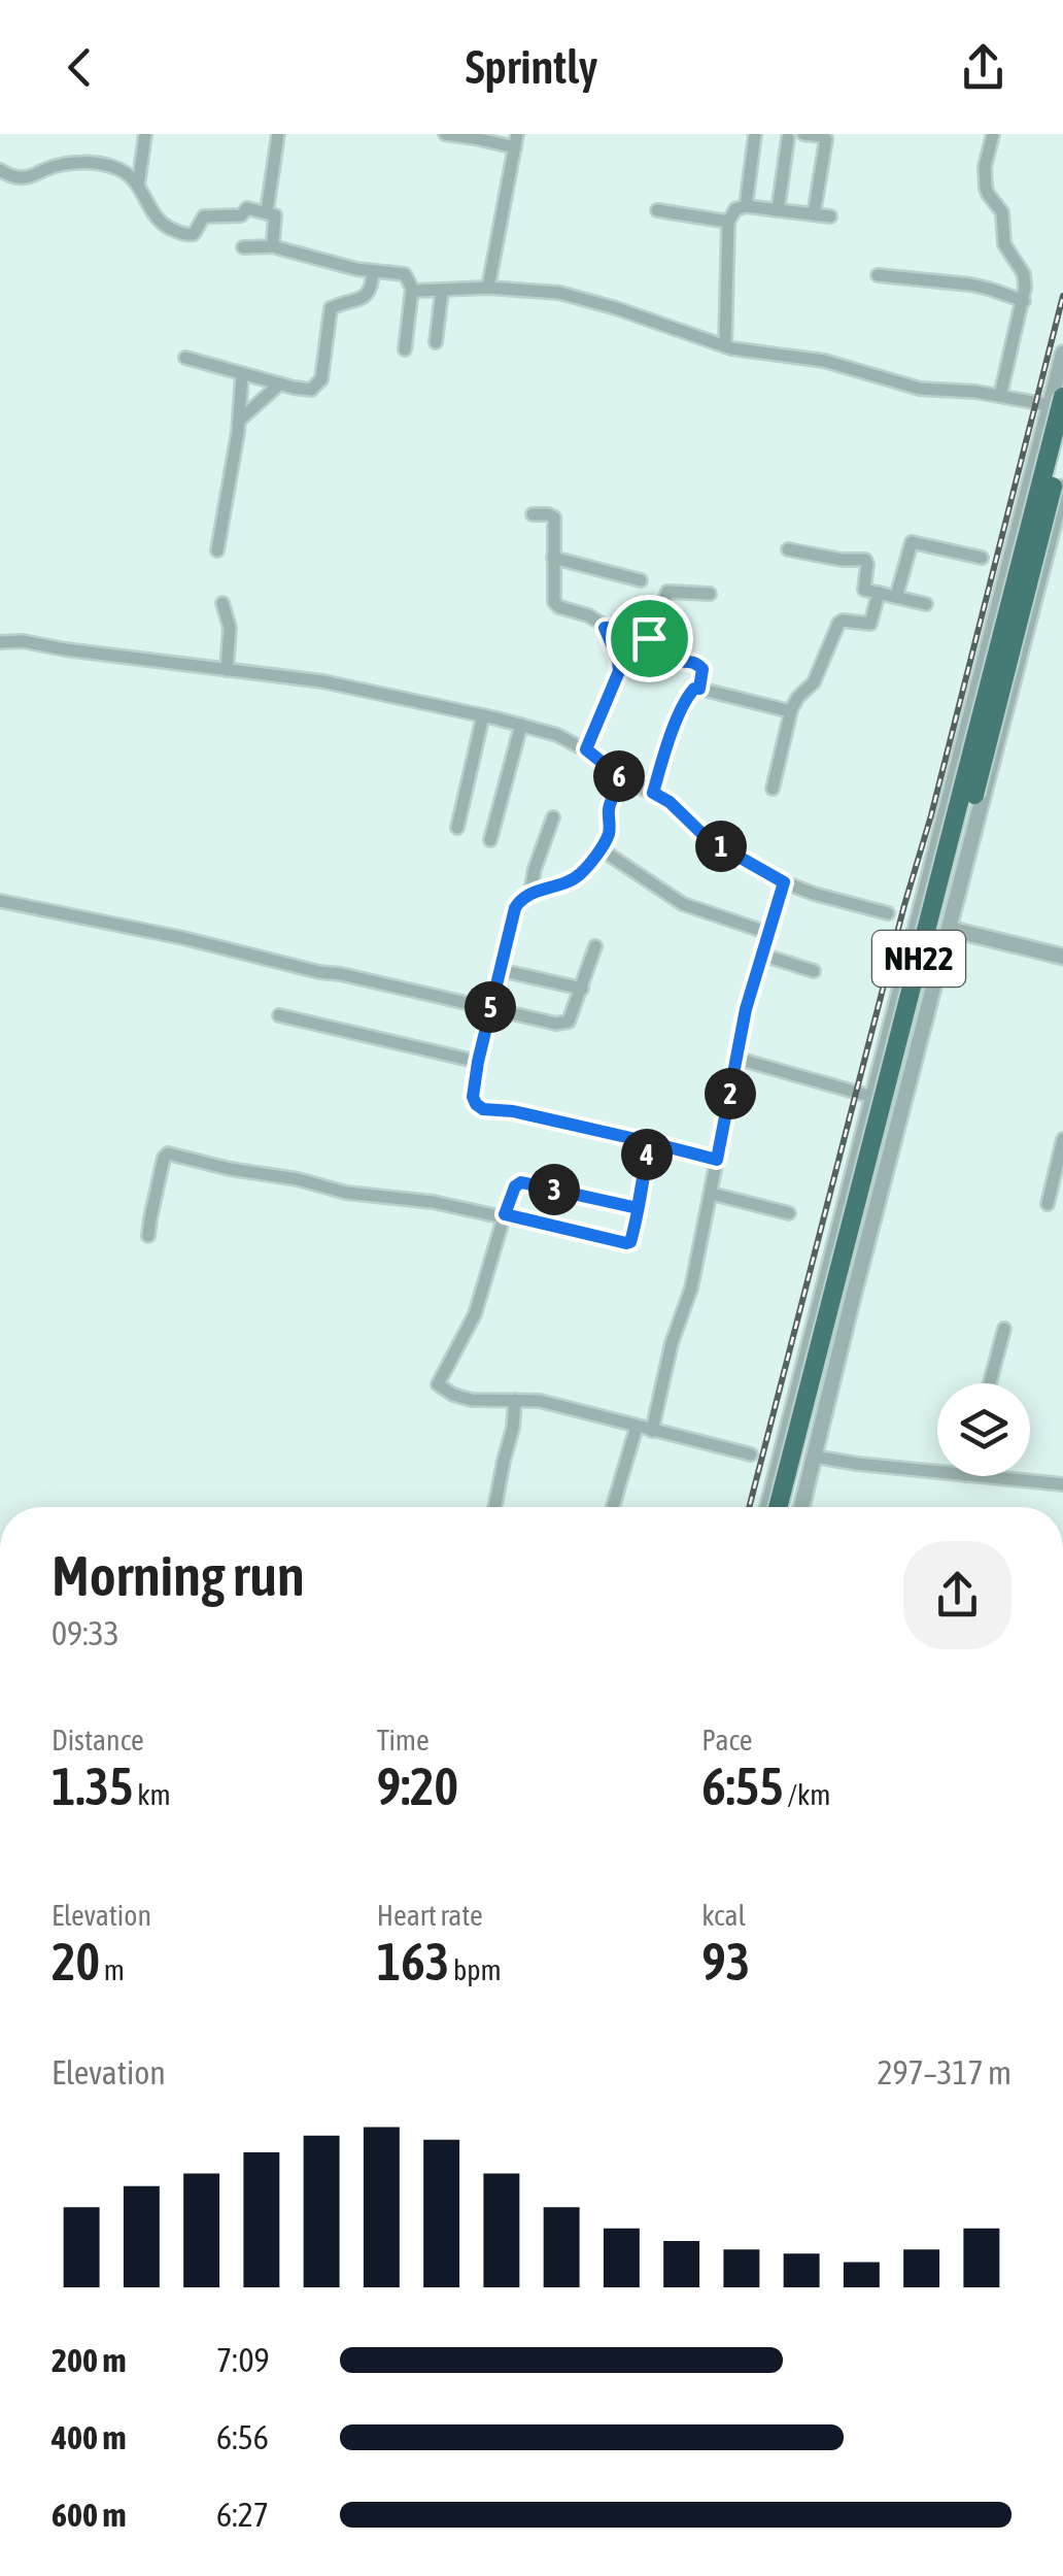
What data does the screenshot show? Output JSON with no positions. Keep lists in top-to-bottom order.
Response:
{
  "streets": {
    "highway": ["NH22"]
  },
  "page": {
    "header": "Sprintly",
    "pins": [
      "6",
      "1",
      "5",
      "2",
      "4",
      "3"
    ],
    "heading": ["Morning run", "09:33"],
    "stats": [
      ["Distance", "1.35 km"],
      ["Time", "9:20"],
      ["Pace", "6:55 /km"],
      ["Elevation", "20 m"],
      ["Heart rate", "163 bpm"],
      ["kcal", "93"]
    ],
    "chart": ["Elevation", "297–317 m"],
    "list": [
      {
        "name": "200 m",
        "note": "7:09"
      },
      {
        "name": "400 m",
        "note": "6:56"
      },
      {
        "name": "600 m",
        "note": "6:27"
      }
    ]
  }
}
